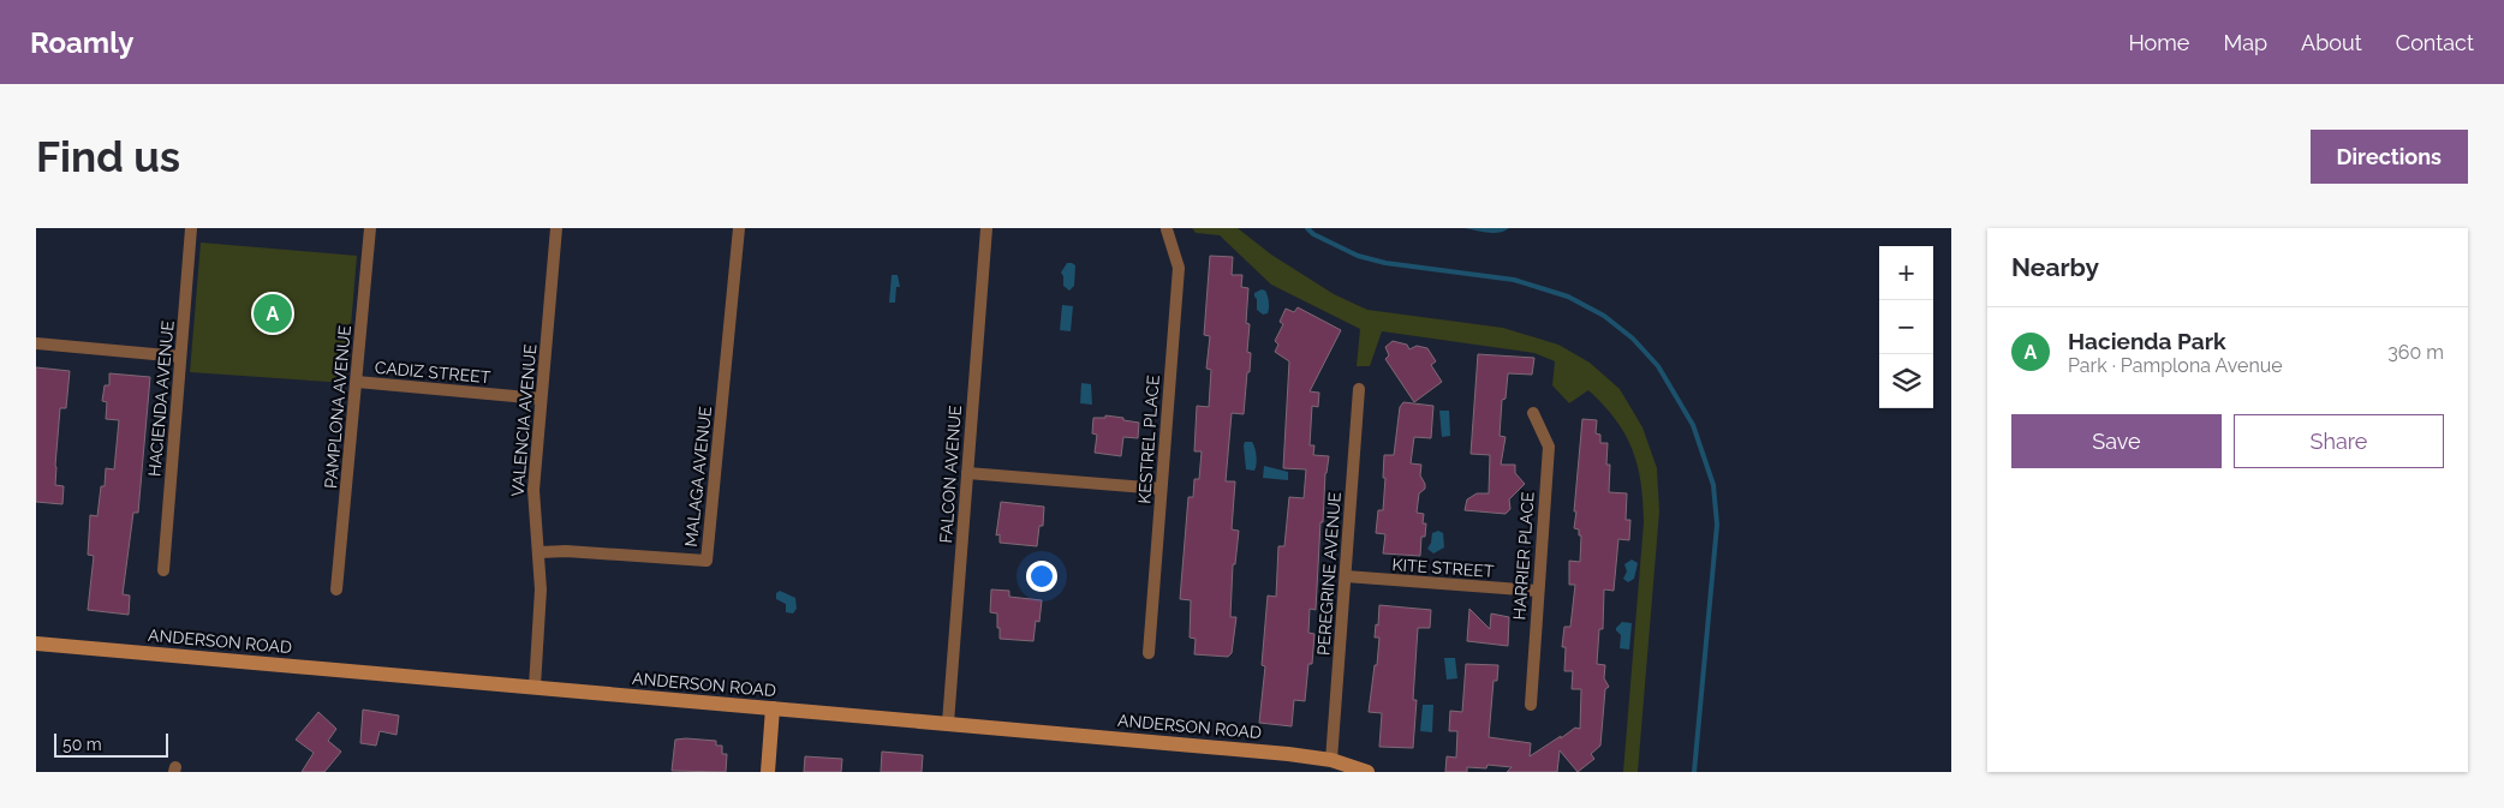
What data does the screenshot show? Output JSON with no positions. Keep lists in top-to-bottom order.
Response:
{
  "streets": {
    "street": [
      "CADIZ STREET",
      "HACIENDA AVENUE",
      "PAMPLONA AVENUE",
      "VALENCIA AVENUE",
      "KESTREL PLACE",
      "FALCON AVENUE",
      "MALAGA AVENUE",
      "HARRIER PLACE",
      "KITE STREET",
      "PEREGRINE AVENUE",
      "ANDERSON ROAD"
    ]
  },
  "crossings": [
    ["CADIZ STREET", "PAMPLONA AVENUE"],
    ["CADIZ STREET", "VALENCIA AVENUE"],
    ["VALENCIA AVENUE", "MALAGA AVENUE"],
    ["VALENCIA AVENUE", "ANDERSON ROAD"],
    ["FALCON AVENUE", "ANDERSON ROAD"],
    ["HARRIER PLACE", "KITE STREET"],
    ["KITE STREET", "PEREGRINE AVENUE"],
    ["PEREGRINE AVENUE", "ANDERSON ROAD"]
  ],
  "scale_bar": "50 m",
  "page": {
    "header": "Roamly",
    "nav": [
      "Home",
      "Map",
      "About",
      "Contact"
    ],
    "buttons": [
      "Directions",
      ["Save", "Share"]
    ],
    "title": "Find us",
    "heading": "Nearby",
    "map_buttons": ["+", "−"],
    "pins": "A",
    "list": [
      {
        "mark": "A",
        "name": "Hacienda Park",
        "note": "Park · Pamplona Avenue",
        "value": "360 m"
      }
    ],
    "scale": "50 m"
  }
}
